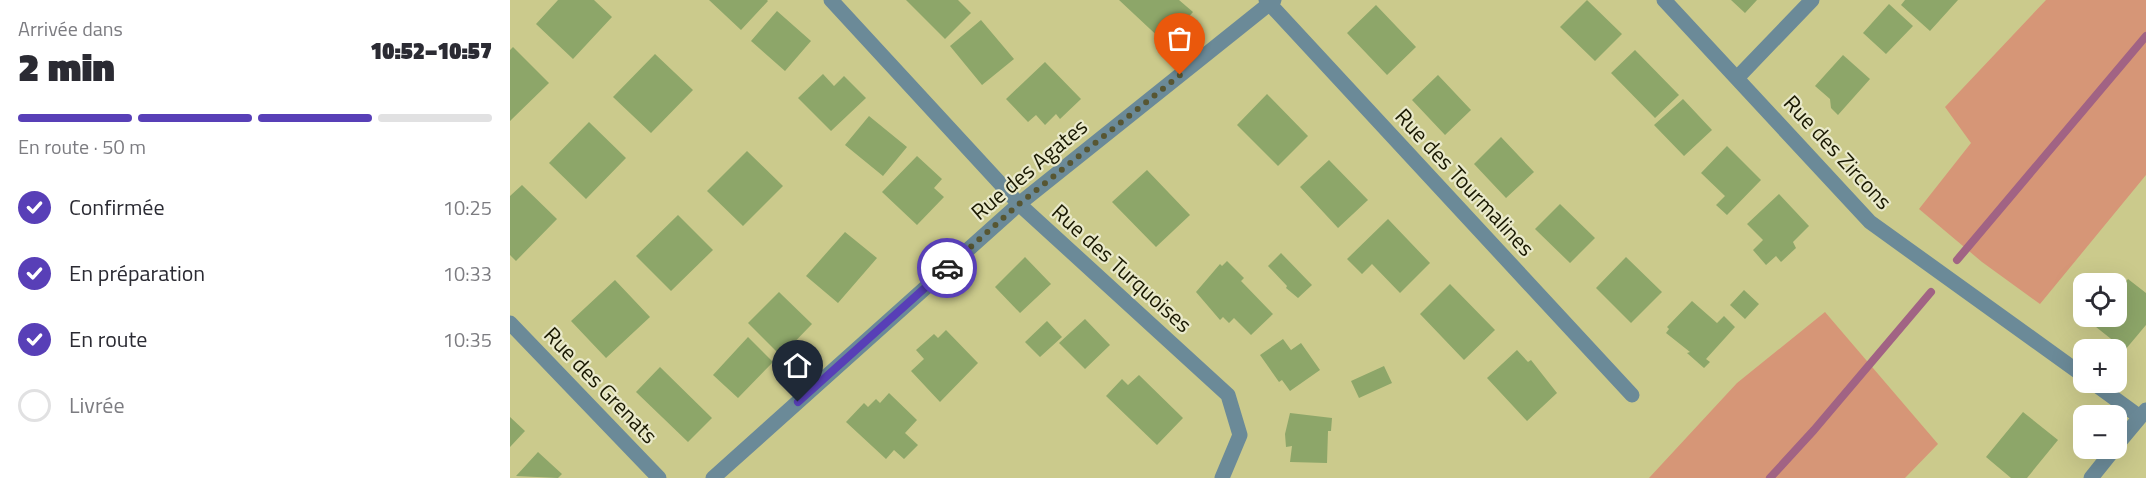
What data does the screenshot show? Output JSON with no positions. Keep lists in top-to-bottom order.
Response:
{
  "streets": {
    "street": [
      "Rue des Zircons",
      "Rue des Agates",
      "Rue des Tourmalines",
      "Rue des Turquoises",
      "Rue des Grenats"
    ]
  },
  "crossings": [
    ["Rue des Agates", "Rue des Tourmalines"],
    ["Rue des Agates", "Rue des Turquoises"]
  ],
  "page": {
    "heading": ["2 min", "Arrivée dans", "10:52–10:57"],
    "bar": "En route · 50 m",
    "list": [
      ["Confirmée", "10:25"],
      ["En préparation", "10:33"],
      ["En route", "10:35"],
      "Livrée"
    ],
    "map_buttons": ["+", "−"]
  }
}
